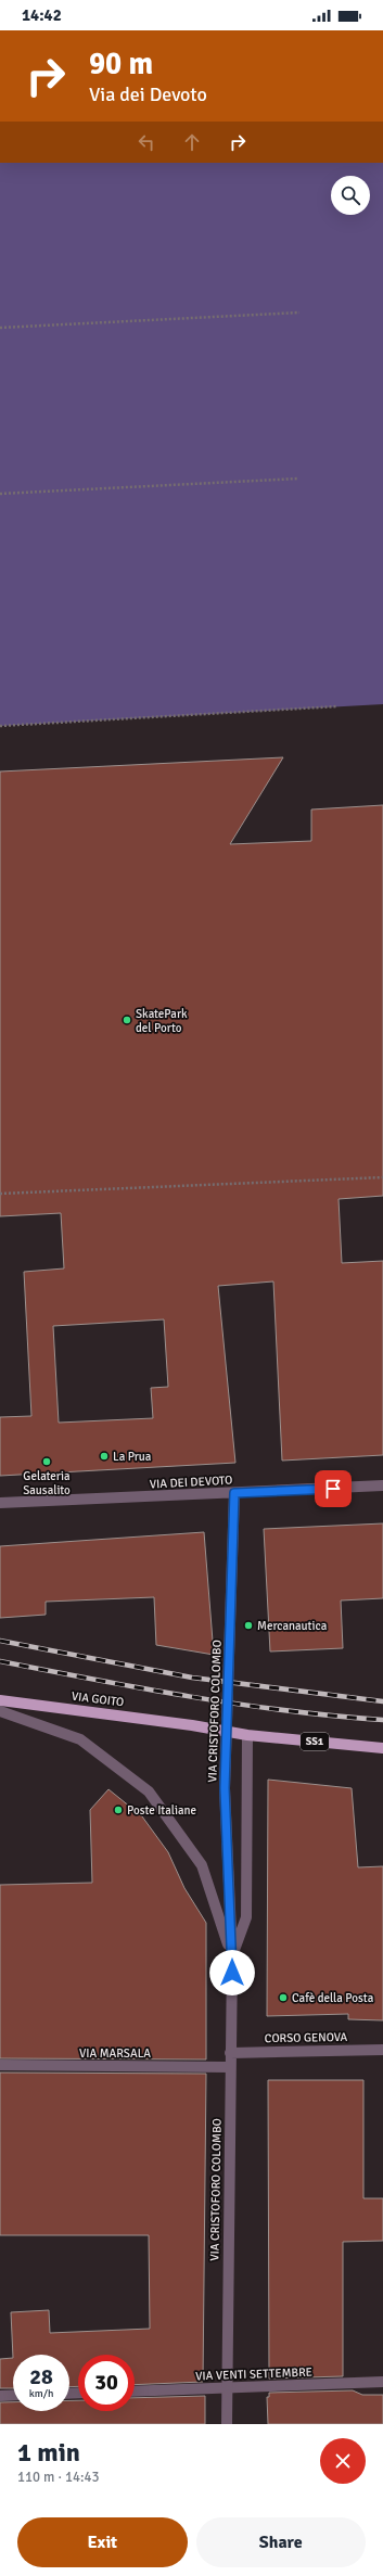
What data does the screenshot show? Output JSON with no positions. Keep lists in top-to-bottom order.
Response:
{
  "streets": {
    "main road": ["VIA GOITO", "SS1"],
    "street": [
      "VIA DEI DEVOTO",
      "VIA CRISTOFORO COLOMBO",
      "CORSO GENOVA",
      "VIA MARSALA",
      "VIA VENTI SETTEMBRE"
    ]
  },
  "crossings": [
    ["VIA DEI DEVOTO", "VIA CRISTOFORO COLOMBO"],
    ["VIA GOITO", "VIA CRISTOFORO COLOMBO"],
    ["VIA GOITO", "SS1"],
    ["VIA CRISTOFORO COLOMBO", "SS1"],
    ["VIA CRISTOFORO COLOMBO", "CORSO GENOVA"],
    ["VIA CRISTOFORO COLOMBO", "VIA MARSALA"],
    ["VIA CRISTOFORO COLOMBO", "VIA VENTI SETTEMBRE"]
  ],
  "places": [
    "SkatePark del Porto",
    "La Prua",
    "Gelateria Sausalito",
    "Mercanautica",
    "Poste Italiane",
    "Cafè della Posta"
  ],
  "page": {
    "status": "14:42",
    "turn": ["90 m", "Via dei Devoto"],
    "speed": "28 km/h",
    "limit": "30",
    "heading": ["1 min", "110 m · 14:43"],
    "buttons": ["Exit", "Share"]
  }
}
